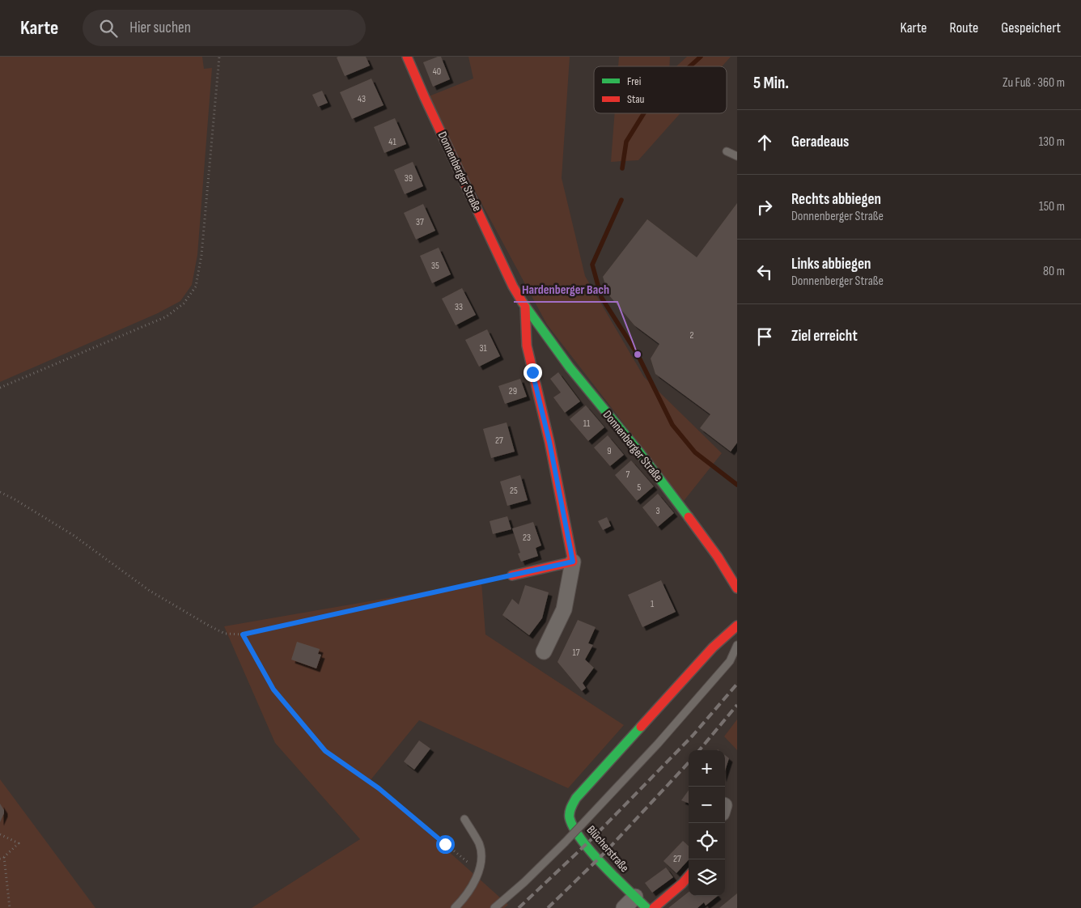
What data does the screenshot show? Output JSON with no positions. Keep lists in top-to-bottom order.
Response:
{
  "streets": {
    "street": ["Donnenberger Straße", "Blücherstraße"]
  },
  "places": ["Hardenberger Bach"],
  "house_numbers": [
    "40",
    "43",
    "41",
    "39",
    "37",
    "35",
    "33",
    "2",
    "31",
    "29",
    "11",
    "27",
    "9",
    "7",
    "5",
    "25",
    "3",
    "23",
    "1",
    "17",
    "27"
  ],
  "legend": ["Frei", "Stau"],
  "page": {
    "header": "Karte",
    "search": "Hier suchen",
    "nav": ["Karte", "Route", "Gespeichert"],
    "heading": ["5 Min.", "Zu Fuß · 360 m"],
    "list": [
      ["Geradeaus", "130 m"],
      ["Rechts abbiegen", "Donnenberger Straße", "150 m"],
      ["Links abbiegen", "Donnenberger Straße", "80 m"],
      "Ziel erreicht"
    ],
    "map_buttons": ["+", "−"]
  }
}
